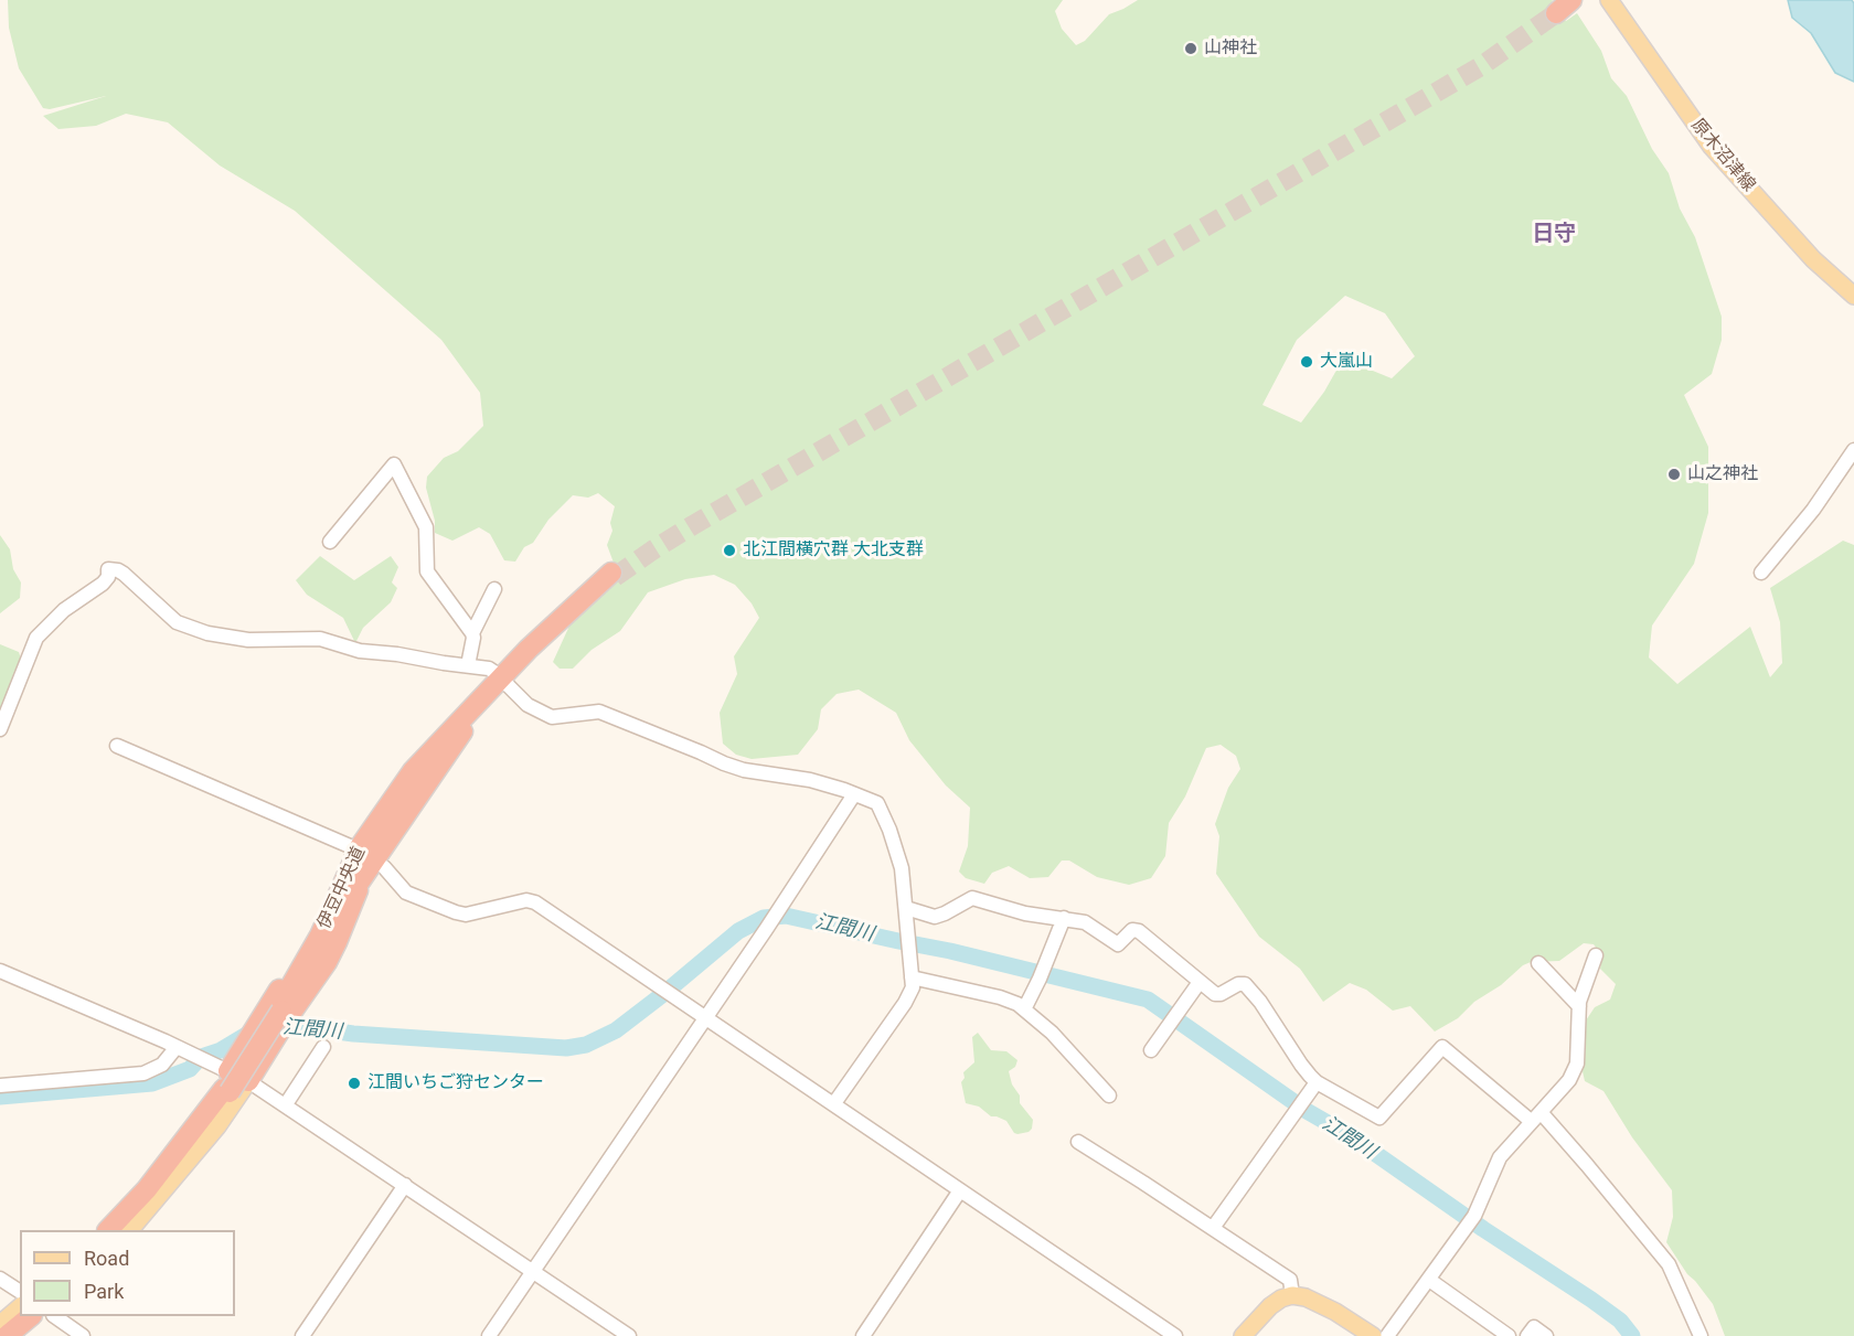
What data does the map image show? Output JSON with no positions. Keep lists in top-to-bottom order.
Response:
{
  "streets": {
    "highway": ["伊豆中央道"],
    "main road": ["原木沼津線"]
  },
  "districts": ["日守"],
  "water": ["江間川"],
  "places": [
    "山神社",
    "大嵐山",
    "山之神社",
    "北江間横穴群 大北支群",
    "江間いちご狩センター"
  ],
  "legend": ["Road", "Park"]
}
